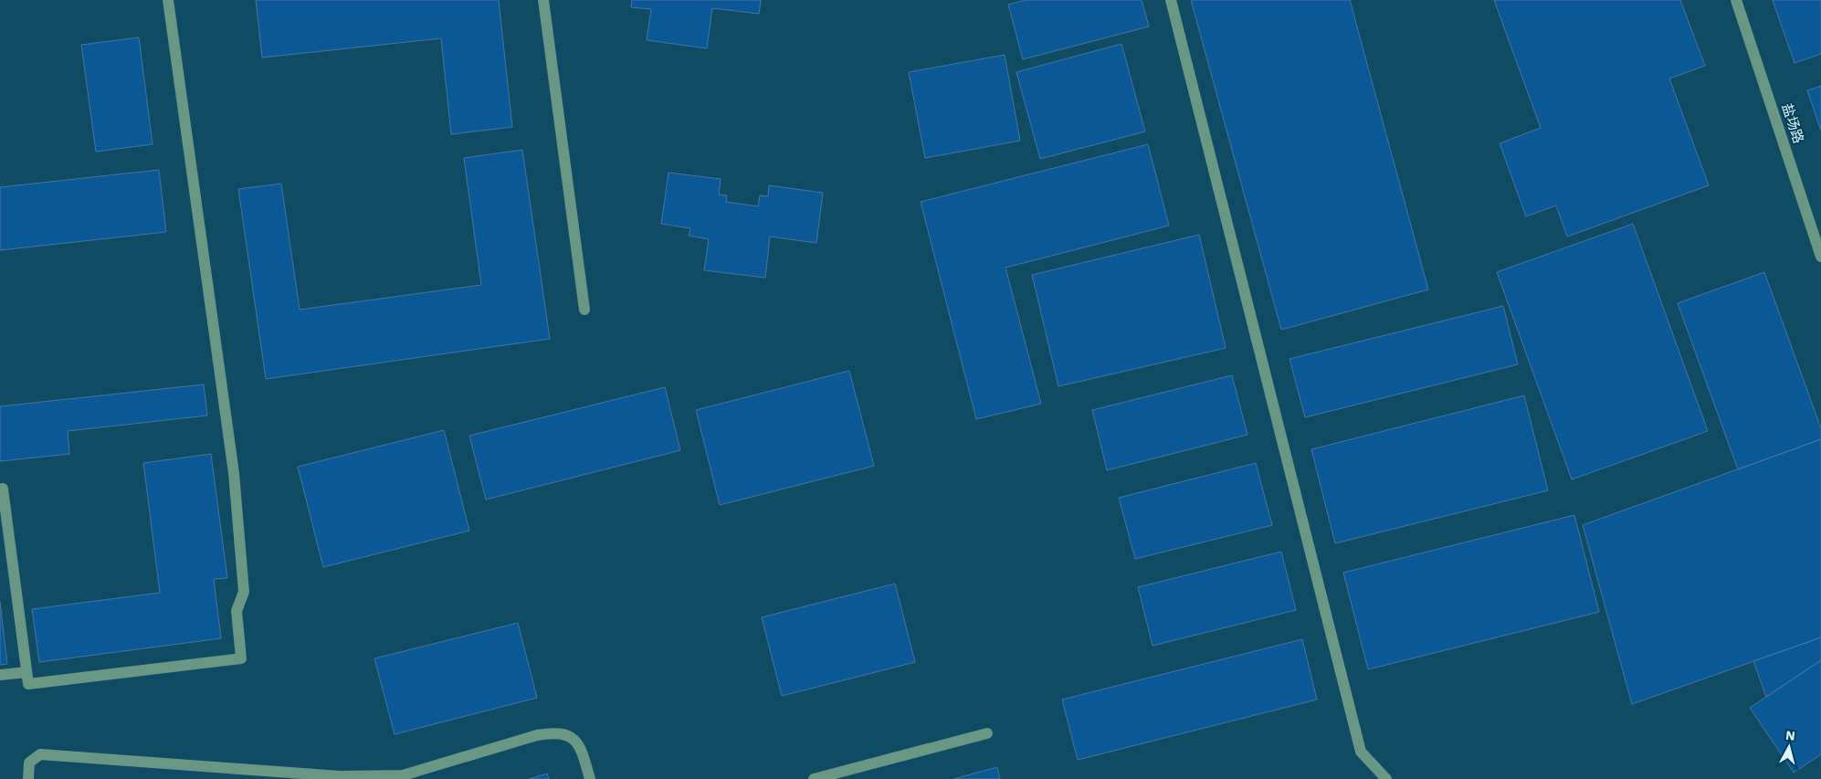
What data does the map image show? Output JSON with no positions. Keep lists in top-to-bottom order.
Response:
{
  "streets": {
    "street": ["盐场路"]
  },
  "north": "top"
}
